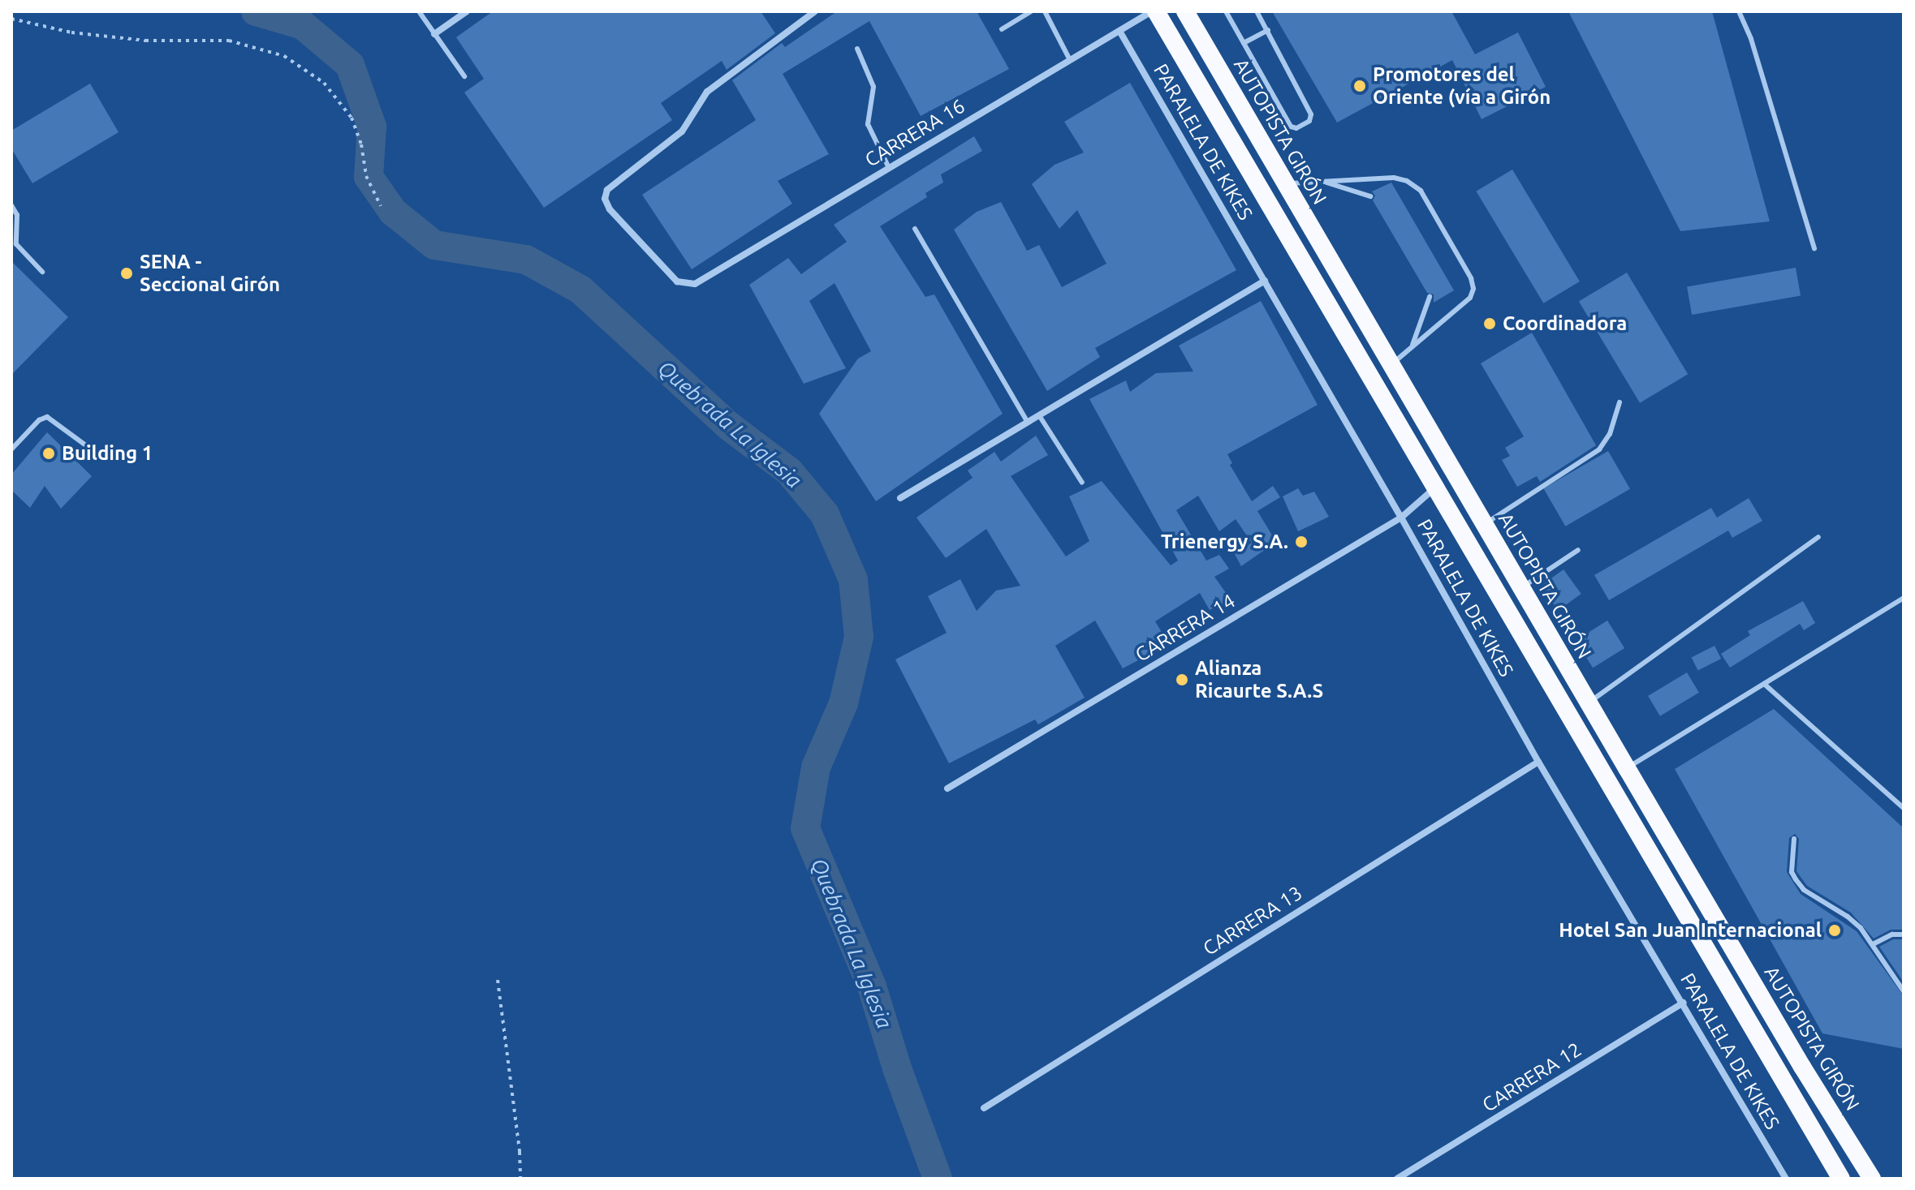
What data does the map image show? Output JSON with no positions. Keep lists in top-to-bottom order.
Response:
{
  "streets": {
    "highway": ["AUTOPISTA GIRÓN"],
    "street": [
      "CARRERA 16",
      "PARALELA DE KIKES",
      "CARRERA 14",
      "CARRERA 13",
      "CARRERA 12"
    ]
  },
  "crossings": [
    ["CARRERA 16", "PARALELA DE KIKES"],
    ["PARALELA DE KIKES", "CARRERA 14"],
    ["PARALELA DE KIKES", "CARRERA 13"],
    ["PARALELA DE KIKES", "CARRERA 12"]
  ],
  "water": ["Quebrada La Iglesia"],
  "places": [
    "Promotores del Oriente (vía a Girón",
    "SENA - Seccional Girón",
    "Coordinadora",
    "Building 1",
    "Trienergy S.A.",
    "Alianza Ricaurte S.A.S",
    "Hotel San Juan Internacional"
  ]
}
